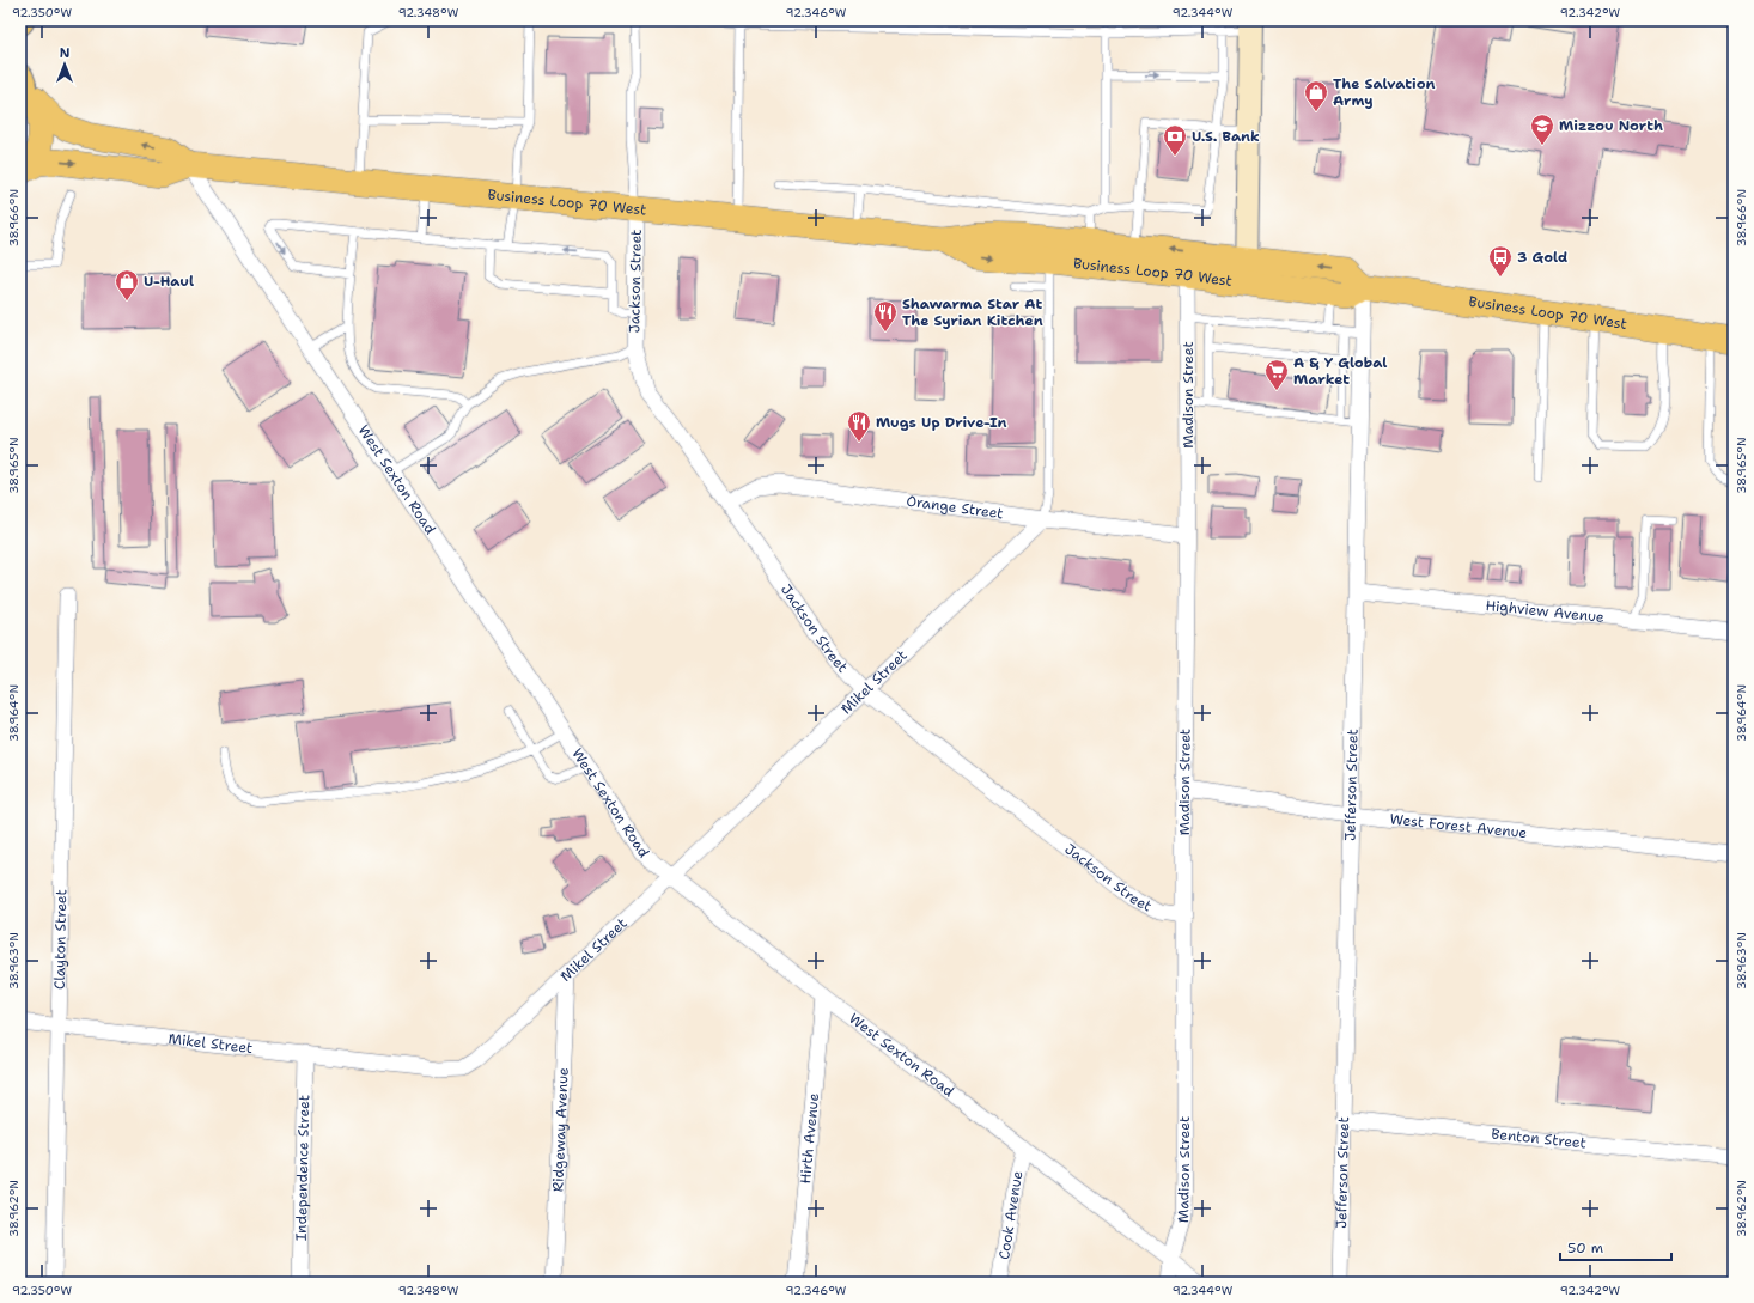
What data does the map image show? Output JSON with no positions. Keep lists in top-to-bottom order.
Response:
{
  "streets": {
    "main road": ["Business Loop 70 West"],
    "street": [
      "Jackson Street",
      "Madison Street",
      "West Sexton Road",
      "Orange Street",
      "Highview Avenue",
      "Mikel Street",
      "Jefferson Street",
      "West Forest Avenue",
      "Clayton Street",
      "Ridgeway Avenue",
      "Benton Street",
      "Hirth Avenue",
      "Independence Street",
      "Cook Avenue"
    ]
  },
  "crossings": [
    ["Business Loop 70 West", "Jackson Street"],
    ["Business Loop 70 West", "Madison Street"],
    ["Business Loop 70 West", "West Sexton Road"],
    ["Business Loop 70 West", "Jefferson Street"],
    ["Jackson Street", "Madison Street"],
    ["Jackson Street", "Orange Street"],
    ["Jackson Street", "Mikel Street"],
    ["Madison Street", "West Sexton Road"],
    ["Madison Street", "Orange Street"],
    ["Madison Street", "West Forest Avenue"],
    ["West Sexton Road", "Mikel Street"],
    ["West Sexton Road", "Hirth Avenue"],
    ["West Sexton Road", "Cook Avenue"],
    ["Orange Street", "Mikel Street"],
    ["Highview Avenue", "Jefferson Street"],
    ["Mikel Street", "Clayton Street"],
    ["Mikel Street", "Ridgeway Avenue"],
    ["Mikel Street", "Independence Street"],
    ["Jefferson Street", "West Forest Avenue"],
    ["Jefferson Street", "Benton Street"]
  ],
  "places": {
    "shop": ["The Salvation Army", "U-Haul"],
    "school or university": ["Mizzou North"],
    "bank": ["U.S. Bank"],
    "bus stop": ["3 Gold"],
    "restaurant": ["Shawarma Star At The Syrian Kitchen", "Mugs Up Drive-In"],
    "supermarket": ["A & Y Global Market"]
  },
  "scale_bar": "50 m",
  "north": "top",
  "coordinates": [
    "92.350°W",
    "92.348°W",
    "92.346°W",
    "92.344°W",
    "92.342°W",
    "38.966°N",
    "38.965°N",
    "38.964°N",
    "38.963°N",
    "38.962°N"
  ]
}
